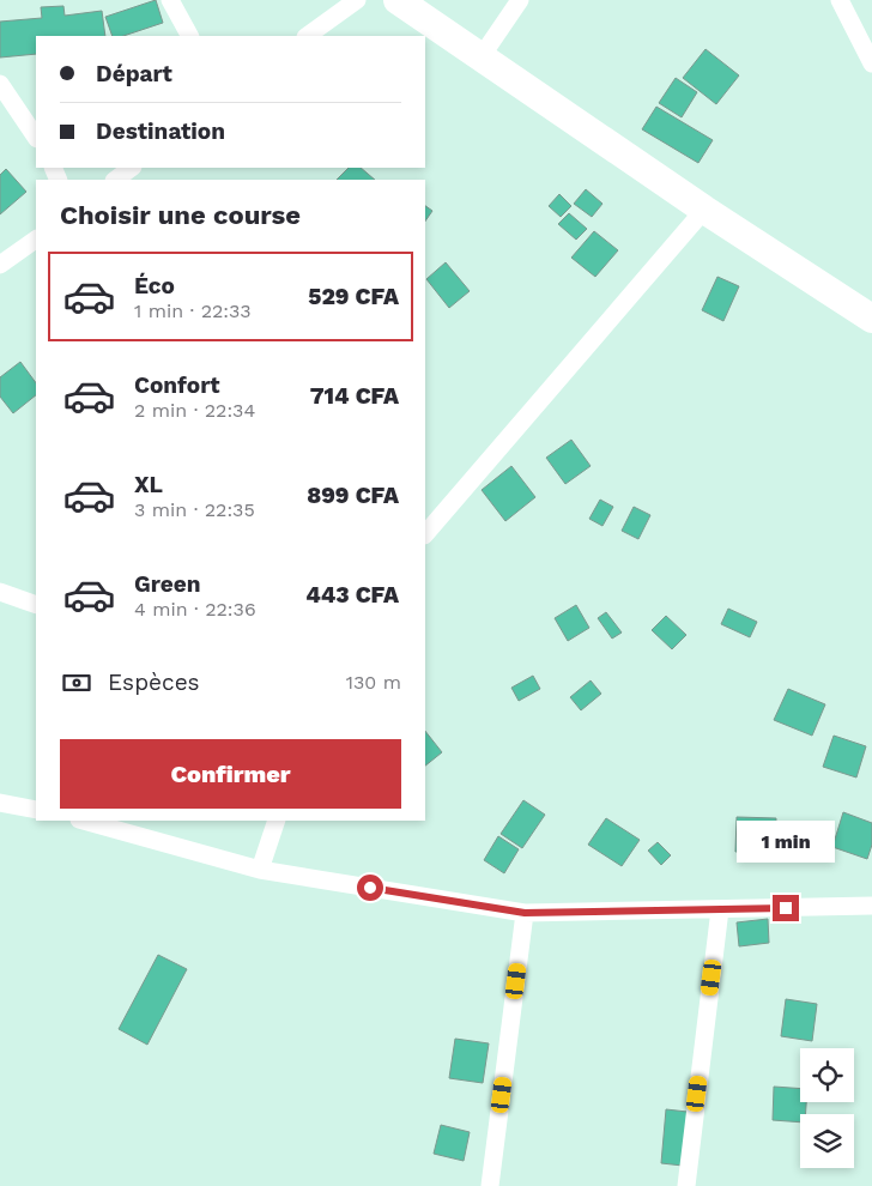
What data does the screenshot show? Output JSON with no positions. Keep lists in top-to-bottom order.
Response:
{
  "page": {
    "banner": ["Départ", "Destination"],
    "heading": "Choisir une course",
    "list": [
      {
        "name": "Éco",
        "note": "1 min · 22:33",
        "value": "529 CFA"
      },
      {
        "name": "Confort",
        "note": "2 min · 22:34",
        "value": "714 CFA"
      },
      {
        "name": "XL",
        "note": "3 min · 22:35",
        "value": "899 CFA"
      },
      {
        "name": "Green",
        "note": "4 min · 22:36",
        "value": "443 CFA"
      }
    ],
    "pay": ["Espèces", "130 m"],
    "buttons": "Confirmer",
    "bubble": "1 min"
  }
}
